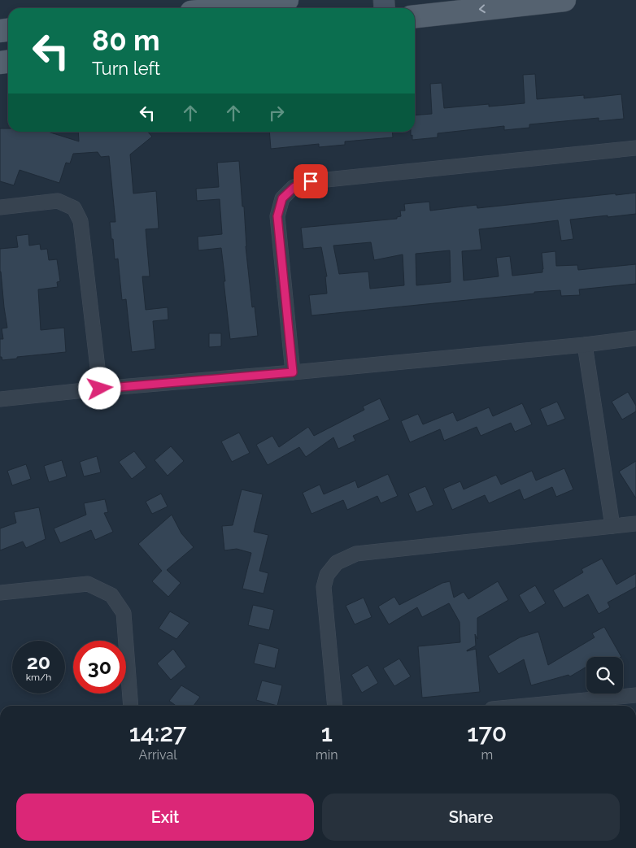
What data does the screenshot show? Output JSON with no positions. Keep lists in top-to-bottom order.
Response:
{
  "page": {
    "turn": ["80 m", "Turn left"],
    "speed": "20 km/h",
    "limit": "30",
    "eta": [
      "14:27",
      "Arrival",
      "1",
      "min",
      "170",
      "m"
    ],
    "buttons": ["Exit", "Share"]
  }
}
